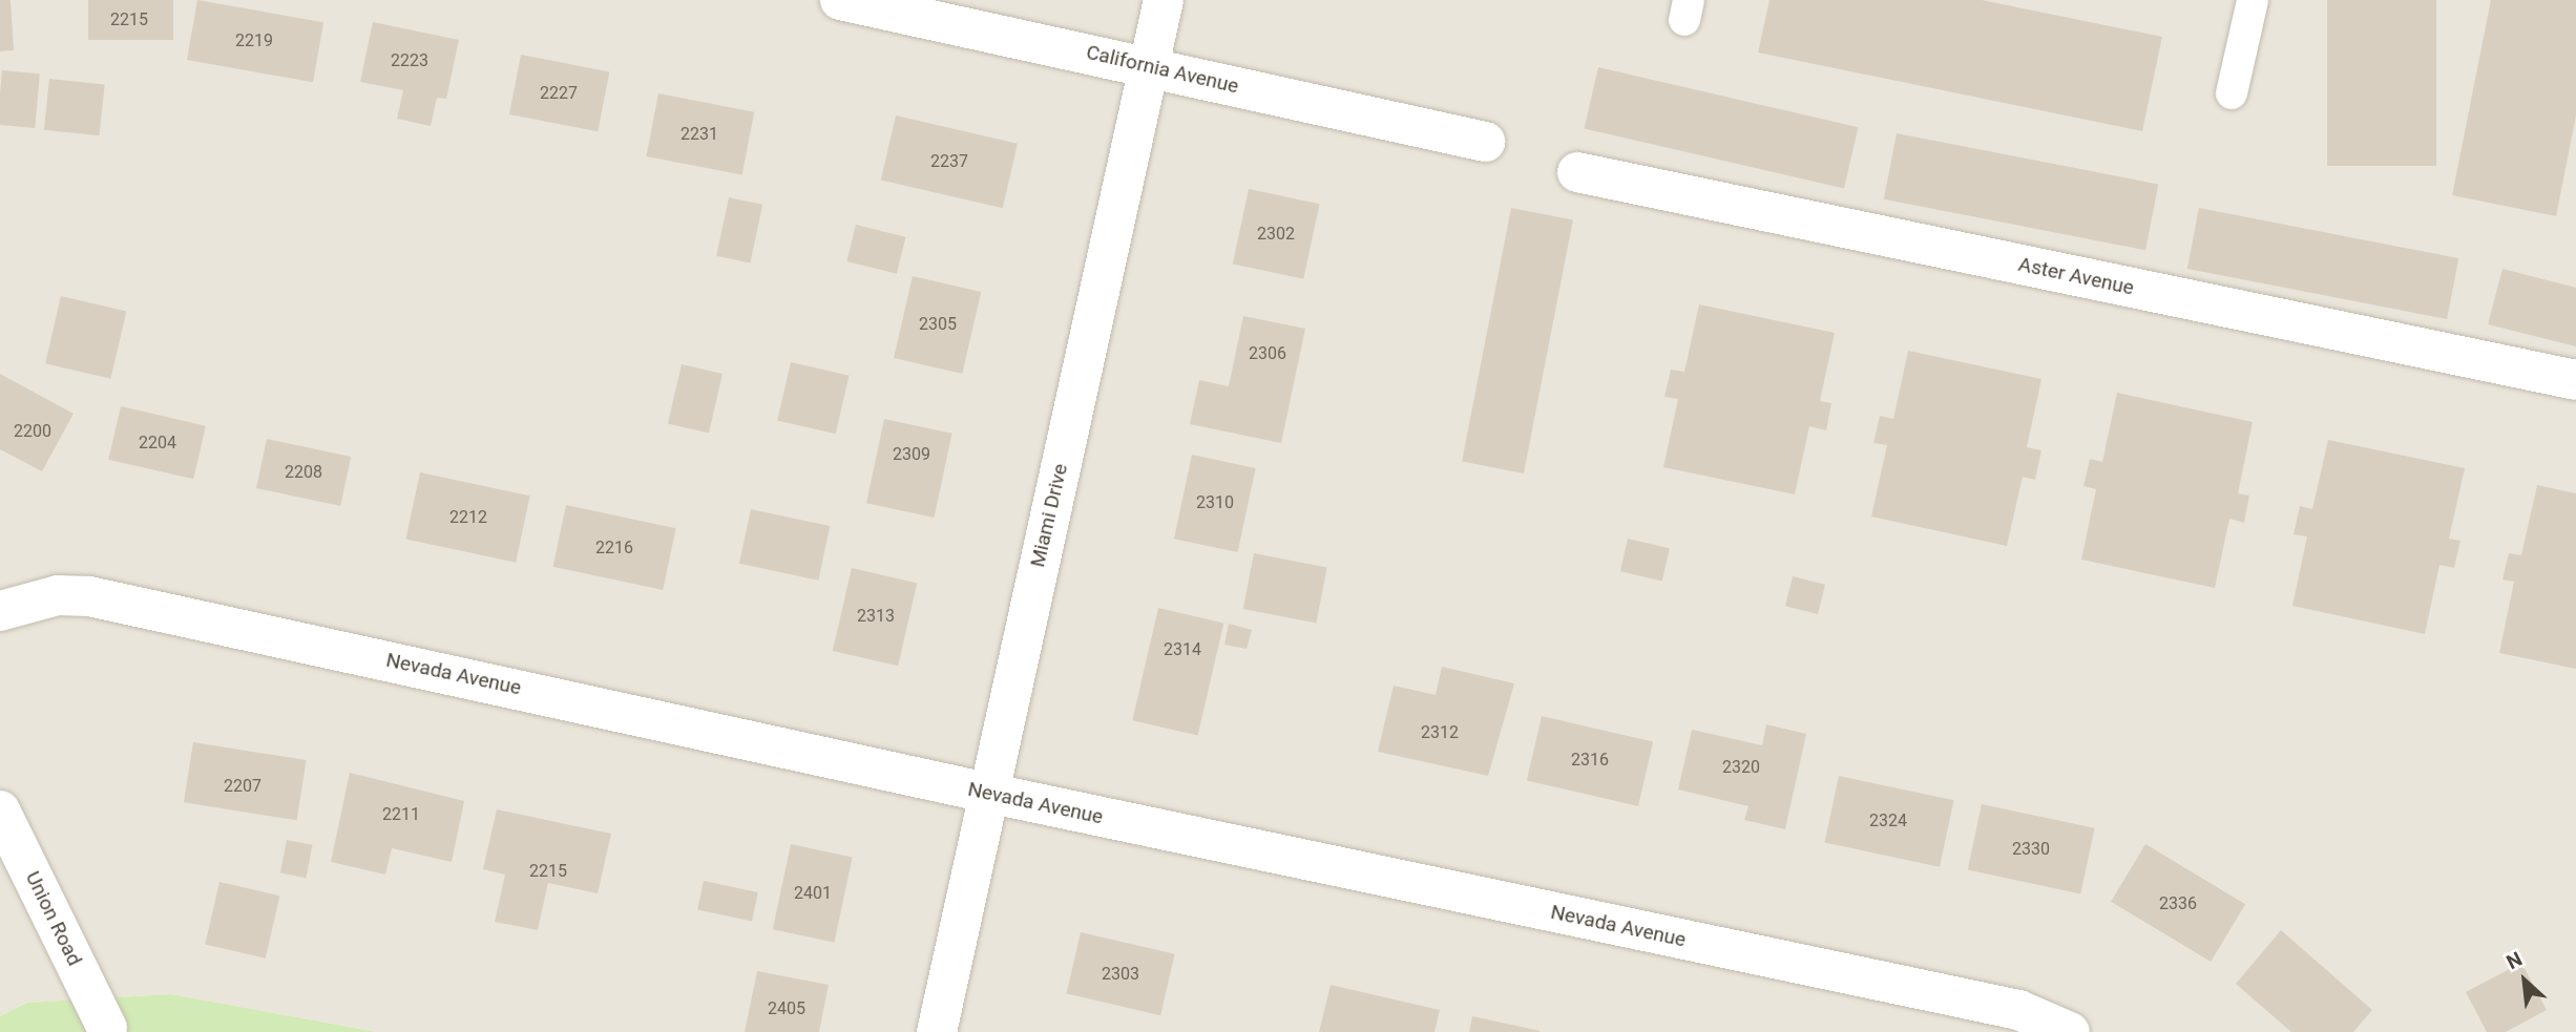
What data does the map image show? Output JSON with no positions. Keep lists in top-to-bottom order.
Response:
{
  "streets": {
    "street": [
      "California Avenue",
      "Aster Avenue",
      "Miami Drive",
      "Nevada Avenue",
      "Union Road"
    ]
  },
  "crossings": [
    ["California Avenue", "Miami Drive"],
    ["Miami Drive", "Nevada Avenue"]
  ],
  "house_numbers": [
    "2215",
    "2219",
    "2223",
    "2227",
    "2231",
    "2237",
    "2302",
    "2305",
    "2306",
    "2200",
    "2204",
    "2309",
    "2208",
    "2310",
    "2212",
    "2216",
    "2313",
    "2314",
    "2312",
    "2316",
    "2320",
    "2207",
    "2211",
    "2324",
    "2330",
    "2215",
    "2401",
    "2336",
    "2303",
    "2405"
  ],
  "north": "top left"
}
